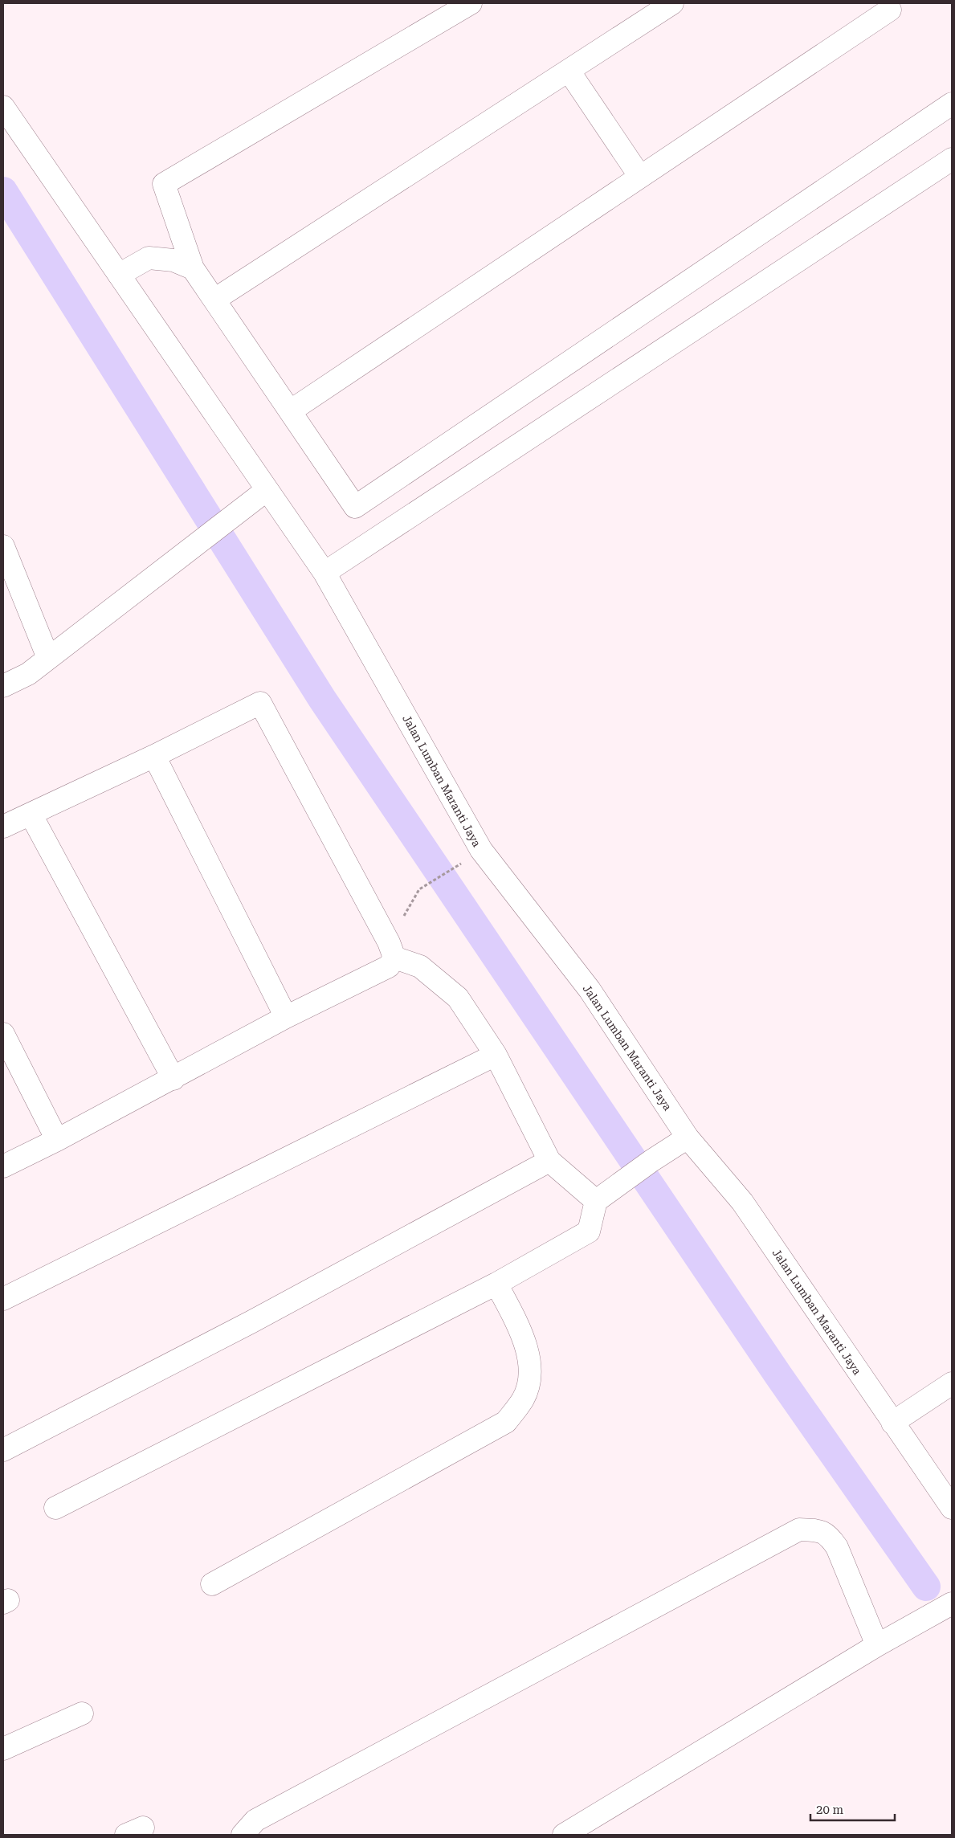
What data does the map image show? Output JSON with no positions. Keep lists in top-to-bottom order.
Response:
{
  "streets": {
    "street": ["Jalan Lumban Maranti Jaya"]
  },
  "scale_bar": "20 m"
}
